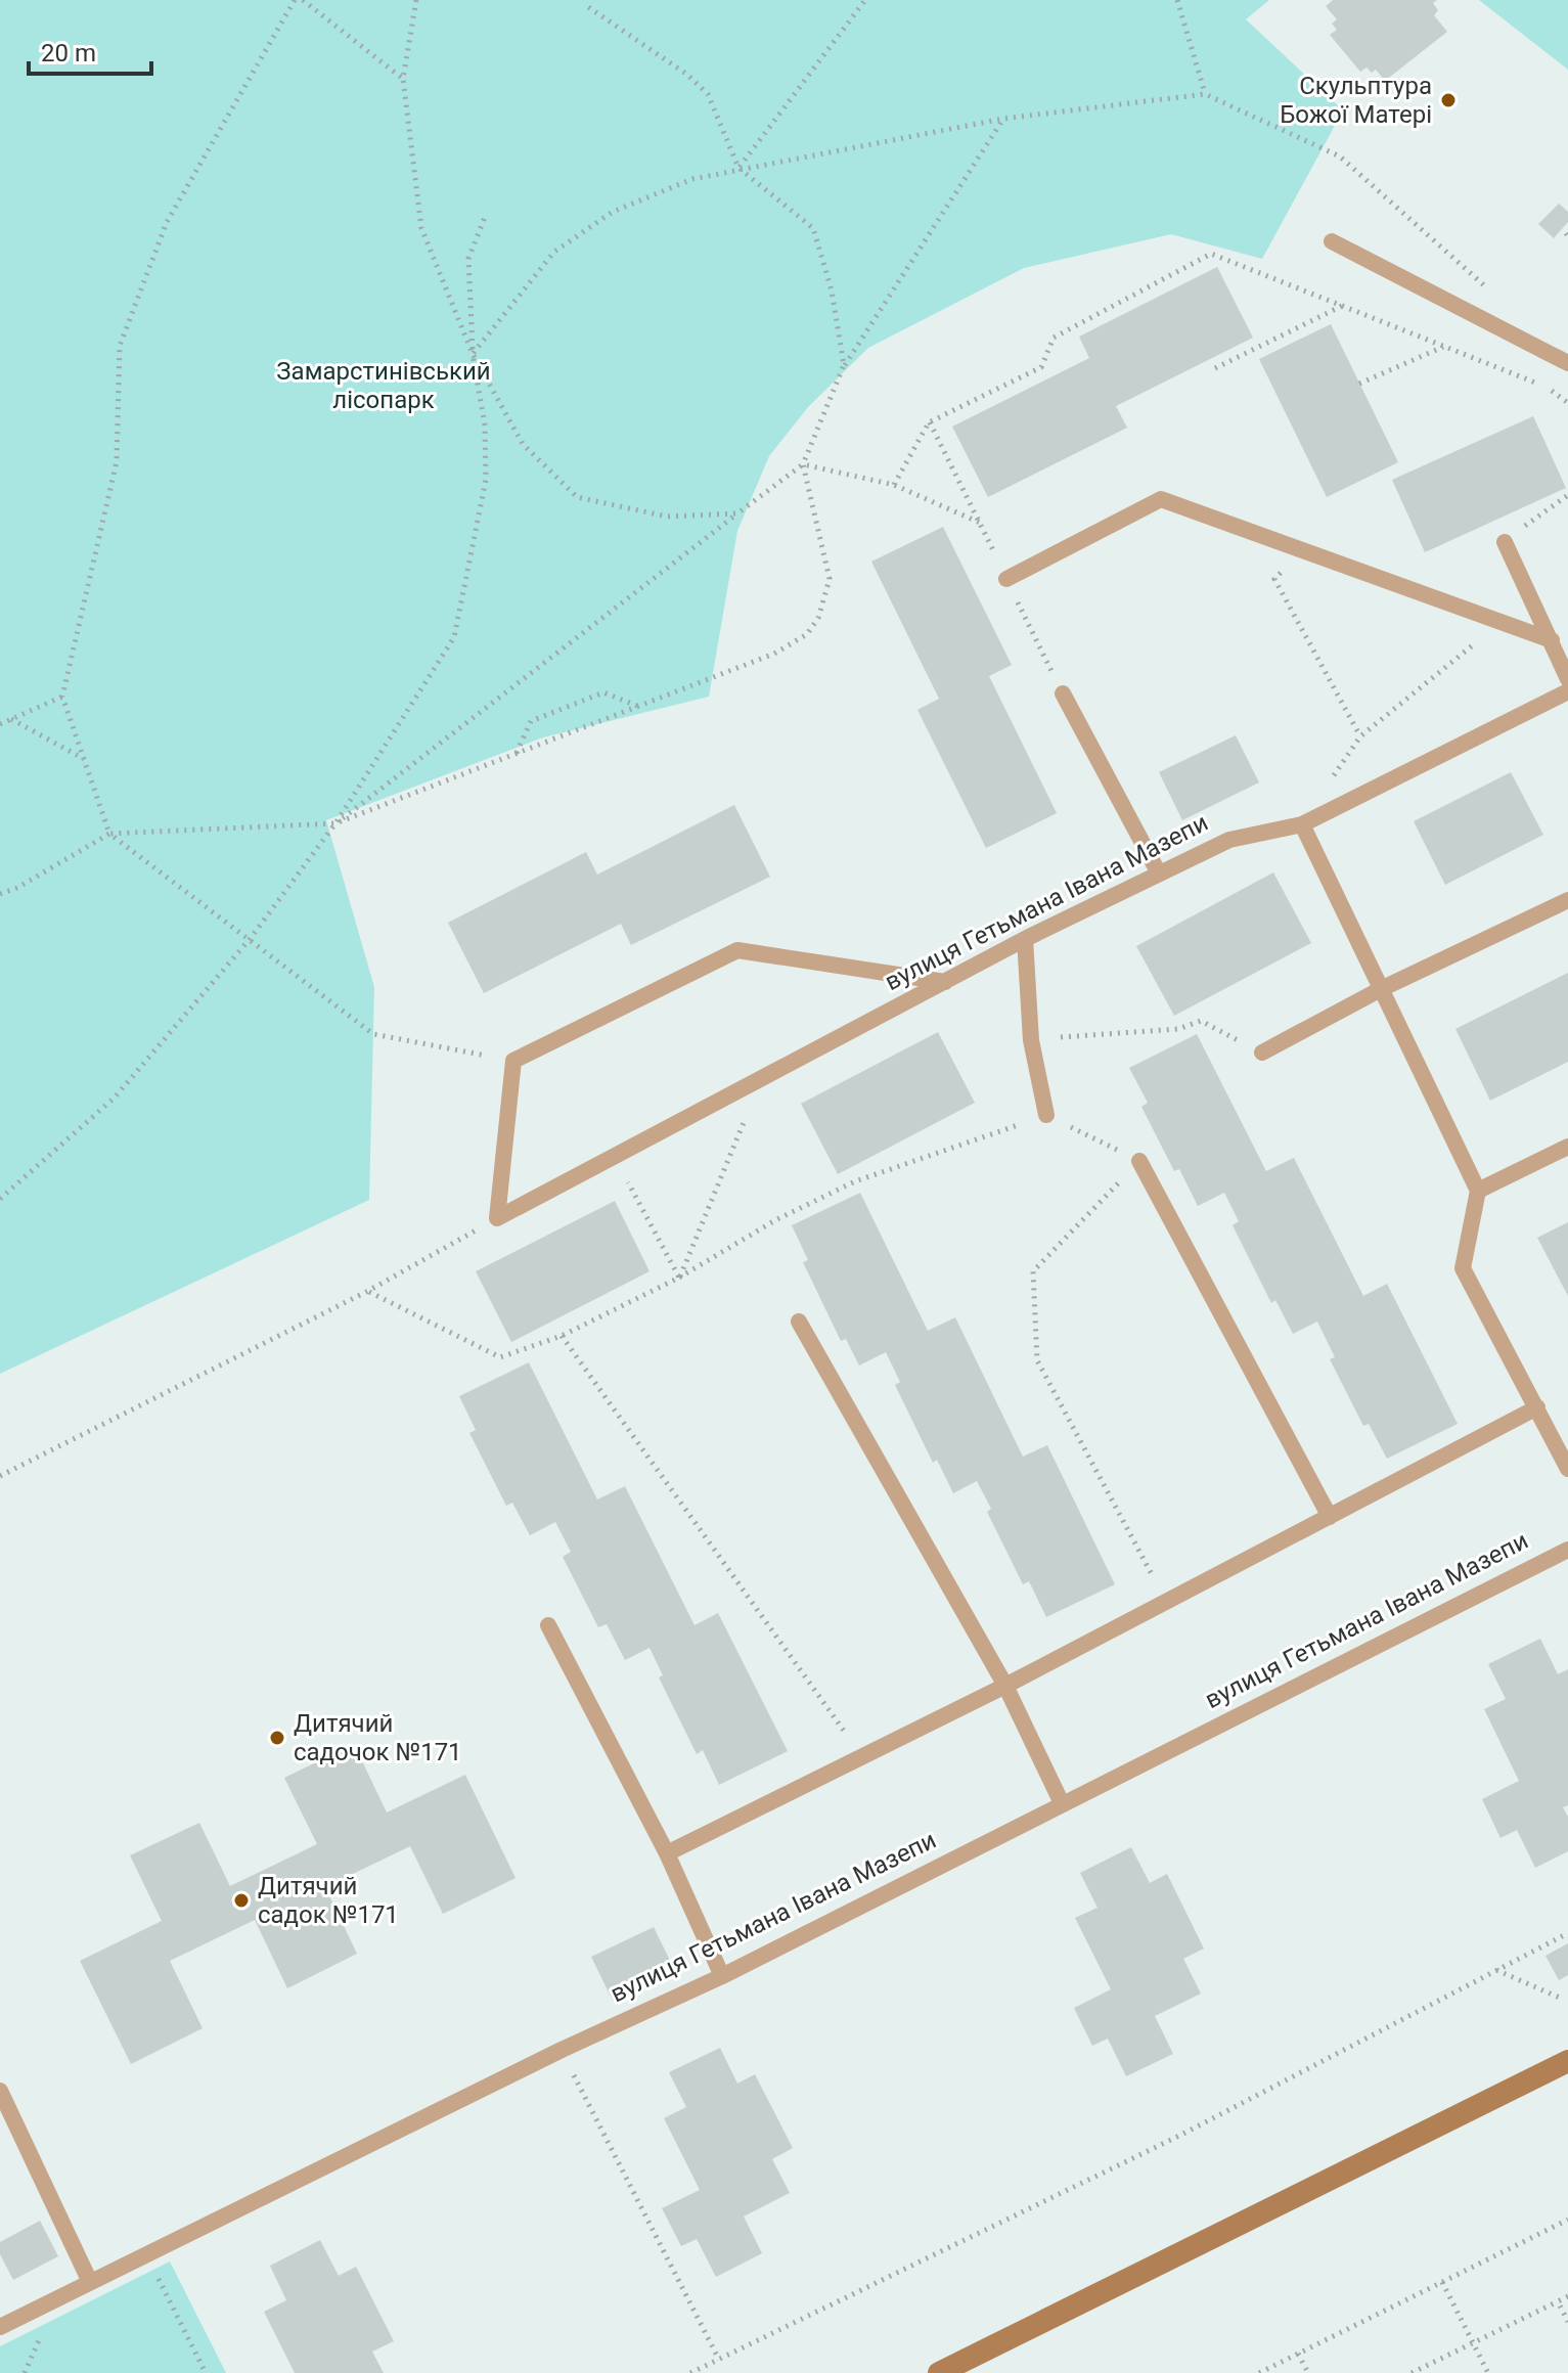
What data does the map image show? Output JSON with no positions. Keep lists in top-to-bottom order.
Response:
{
  "streets": {
    "lane": ["вулиця Гетьмана Івана Мазепи"]
  },
  "parks": ["Замарстинівський лісопарк"],
  "places": ["Скульптура Божої Матері", "Дитячий садочок №171", "Дитячий садок №171"],
  "scale_bar": "20 m"
}
